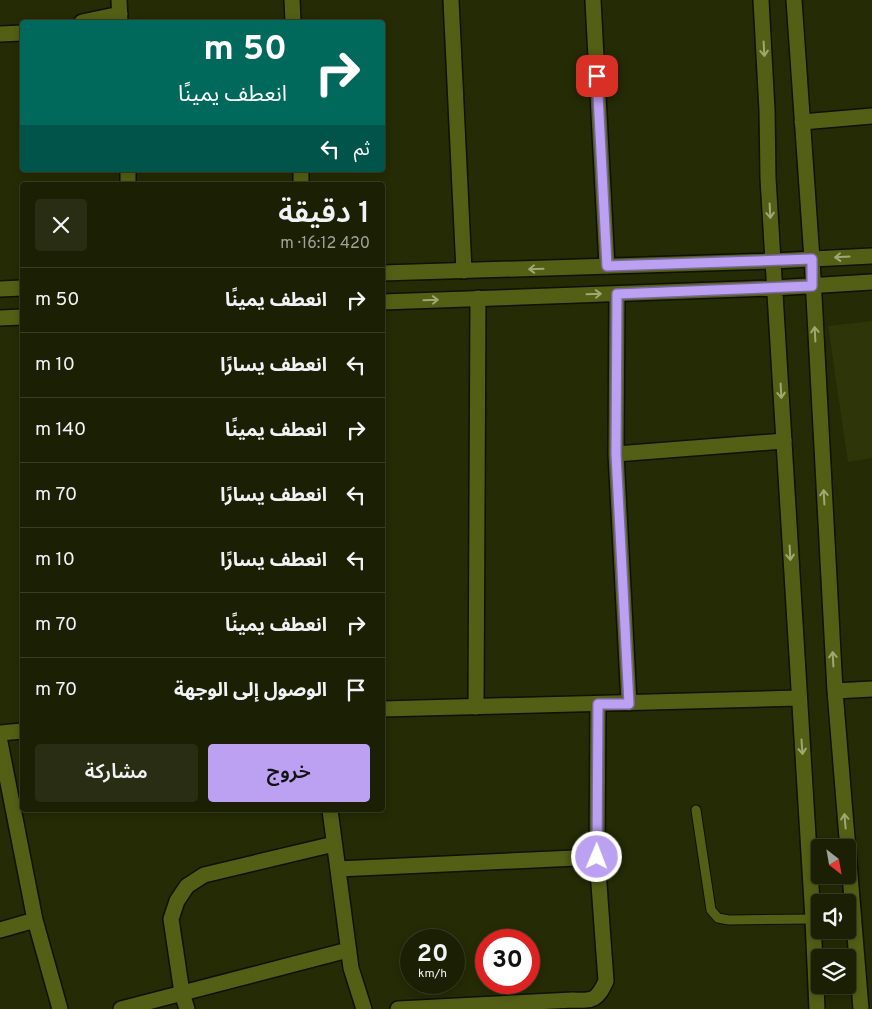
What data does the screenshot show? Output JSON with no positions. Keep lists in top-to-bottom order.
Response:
{
  "north": "bottom right",
  "page": {
    "turn": ["50 m", "انعطف يمينًا"],
    "then": "ثم",
    "heading": ["1 دقيقة", "420 m · 16:12"],
    "list": [
      {
        "name": "انعطف يمينًا",
        "value": "50 m"
      },
      {
        "name": "انعطف يسارًا",
        "value": "10 m"
      },
      {
        "name": "انعطف يمينًا",
        "value": "140 m"
      },
      {
        "name": "انعطف يسارًا",
        "value": "70 m"
      },
      {
        "name": "انعطف يسارًا",
        "value": "10 m"
      },
      {
        "name": "انعطف يمينًا",
        "value": "70 m"
      },
      {
        "name": "الوصول إلى الوجهة",
        "value": "70 m"
      }
    ],
    "buttons": ["خروج", "مشاركة"],
    "speed": "20 km/h",
    "limit": "30"
  }
}
